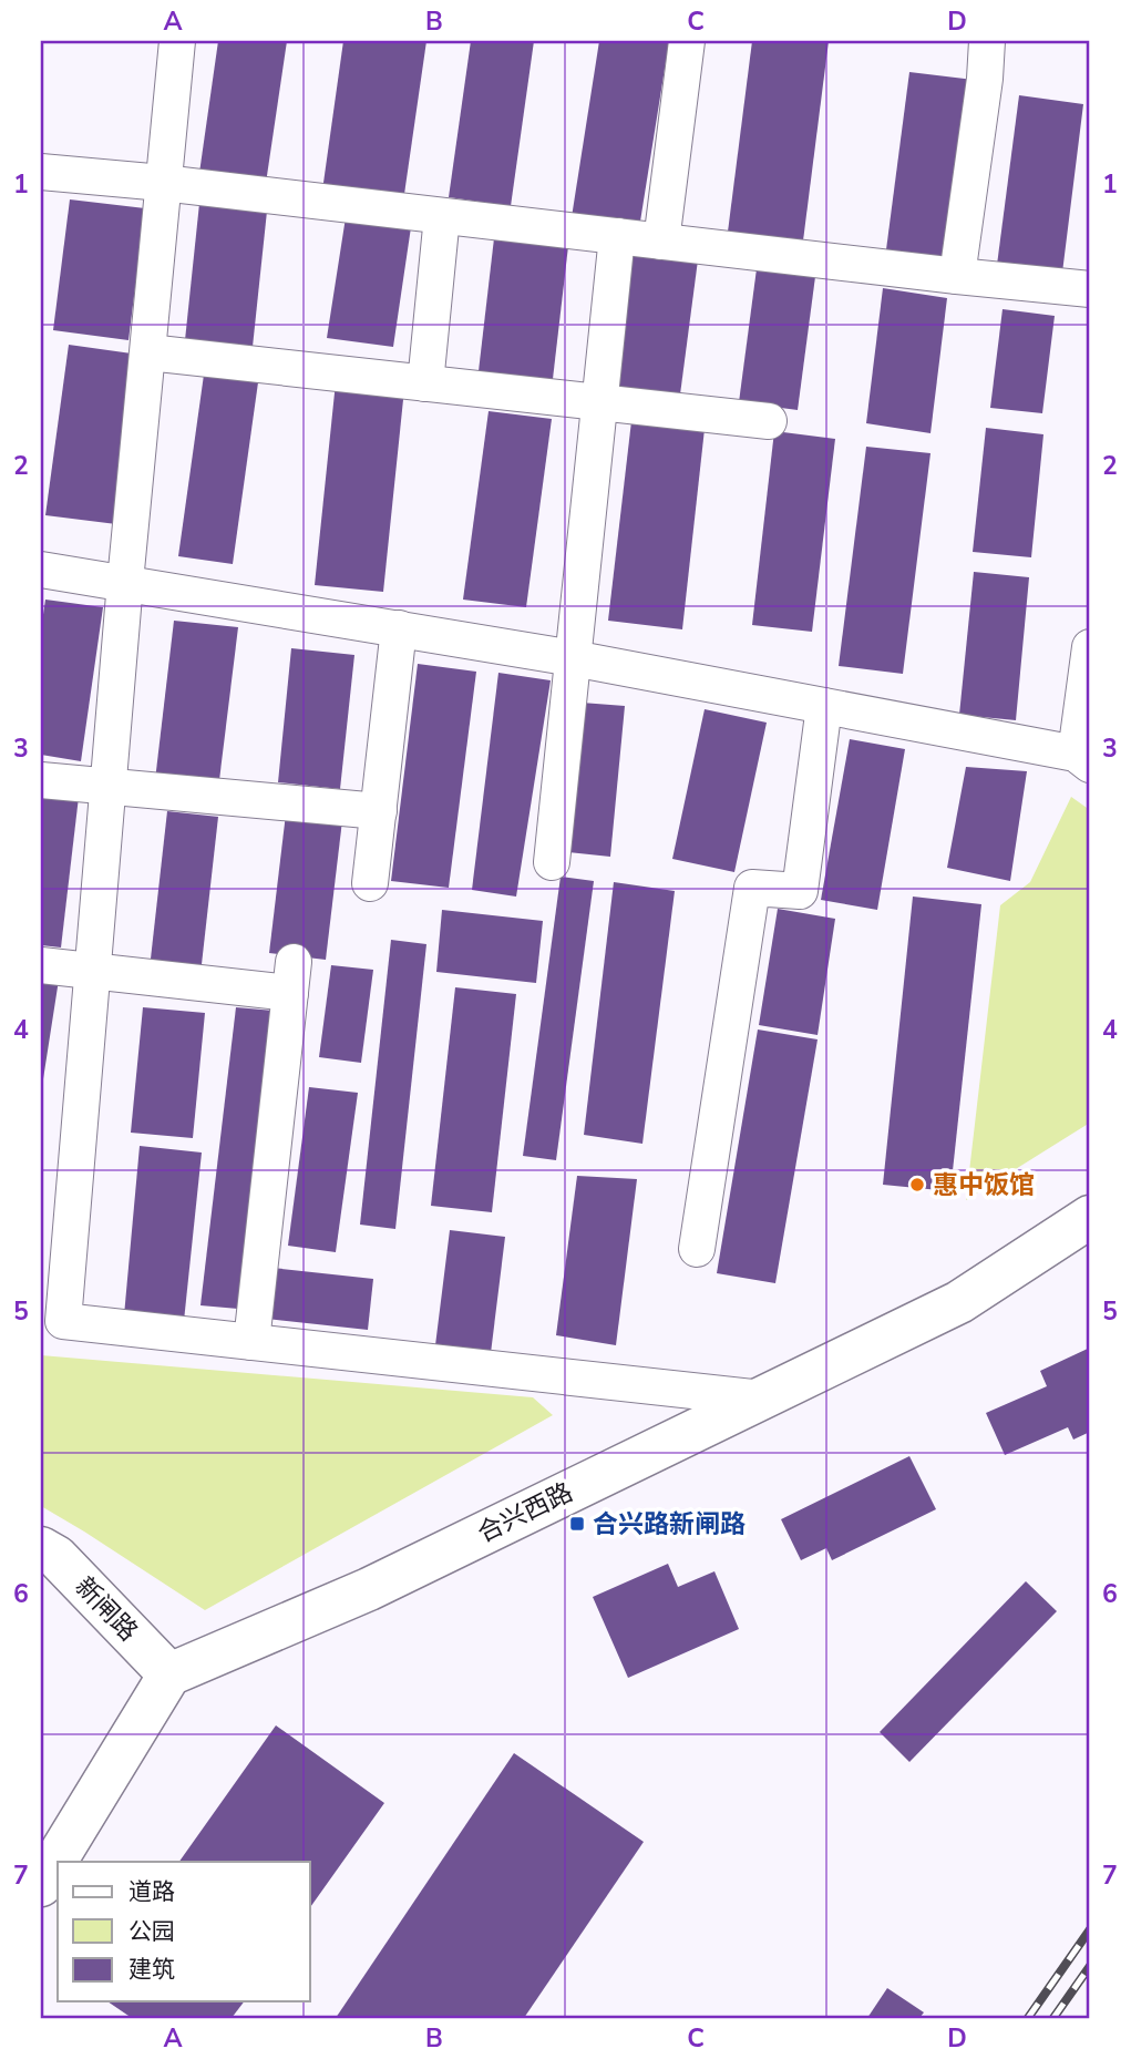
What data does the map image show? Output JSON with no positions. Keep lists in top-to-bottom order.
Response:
{
  "streets": {
    "street": ["合兴西路", "新闸路"]
  },
  "crossings": [
    ["合兴西路", "新闸路"]
  ],
  "places": {
    "other": ["惠中饭馆"],
    "transit": ["合兴路新闸路"]
  },
  "legend": ["道路", "公园", "建筑"],
  "grid": {
    "columns": [
      "A",
      "B",
      "C",
      "D"
    ],
    "rows": [
      "1",
      "2",
      "3",
      "4",
      "5",
      "6",
      "7"
    ]
  }
}
